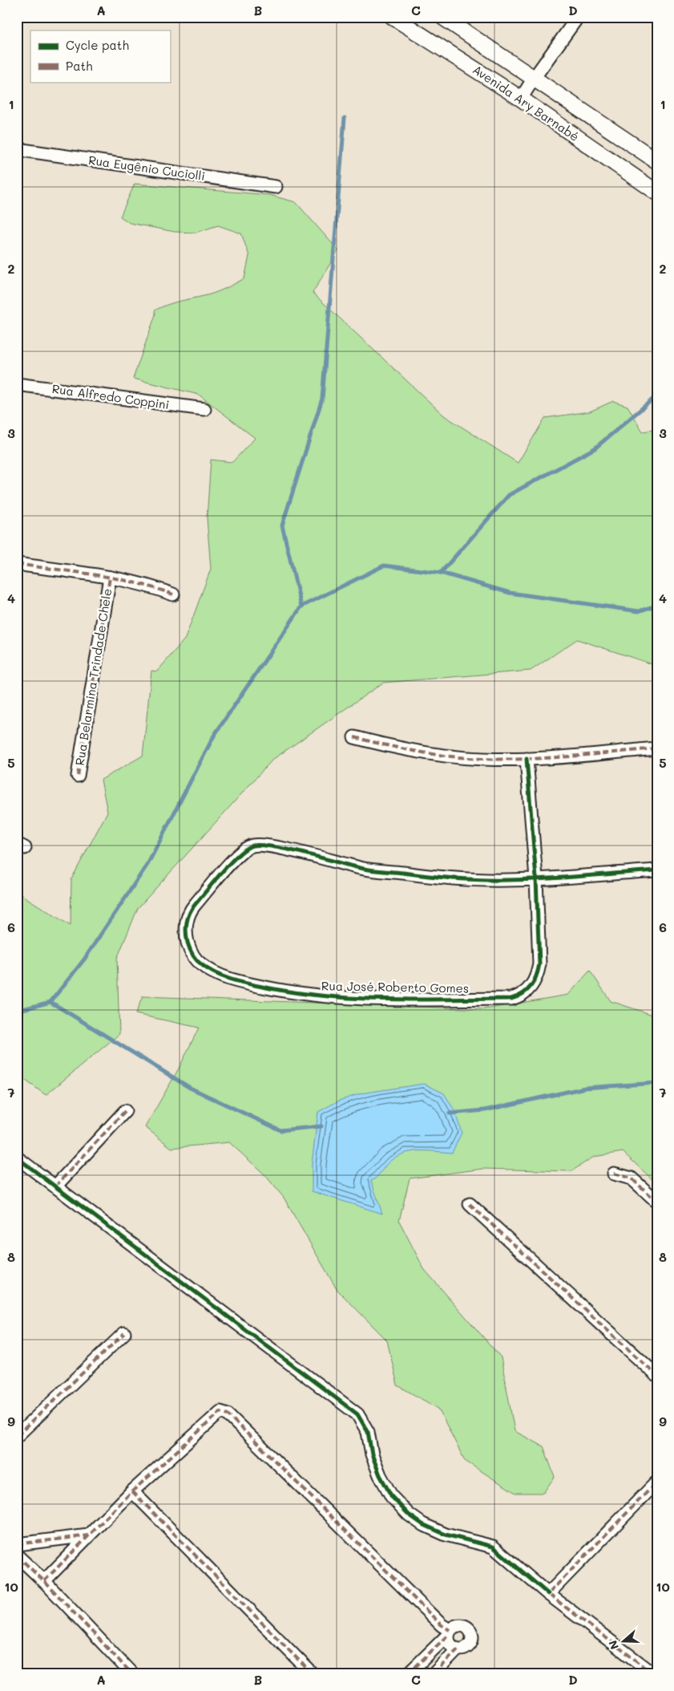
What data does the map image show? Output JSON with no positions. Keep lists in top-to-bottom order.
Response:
{
  "streets": {
    "street": [
      "Avenida Ary Barnabé",
      "Rua Eugênio Cuciolli",
      "Rua Alfredo Coppini",
      "Rua Belarmina Trindade Chele",
      "Rua José Roberto Gomes"
    ]
  },
  "legend": ["Cycle path", "Path"],
  "north": "left",
  "grid": {
    "columns": [
      "A",
      "B",
      "C",
      "D"
    ],
    "rows": [
      "1",
      "2",
      "3",
      "4",
      "5",
      "6",
      "7",
      "8",
      "9",
      "10"
    ]
  }
}
